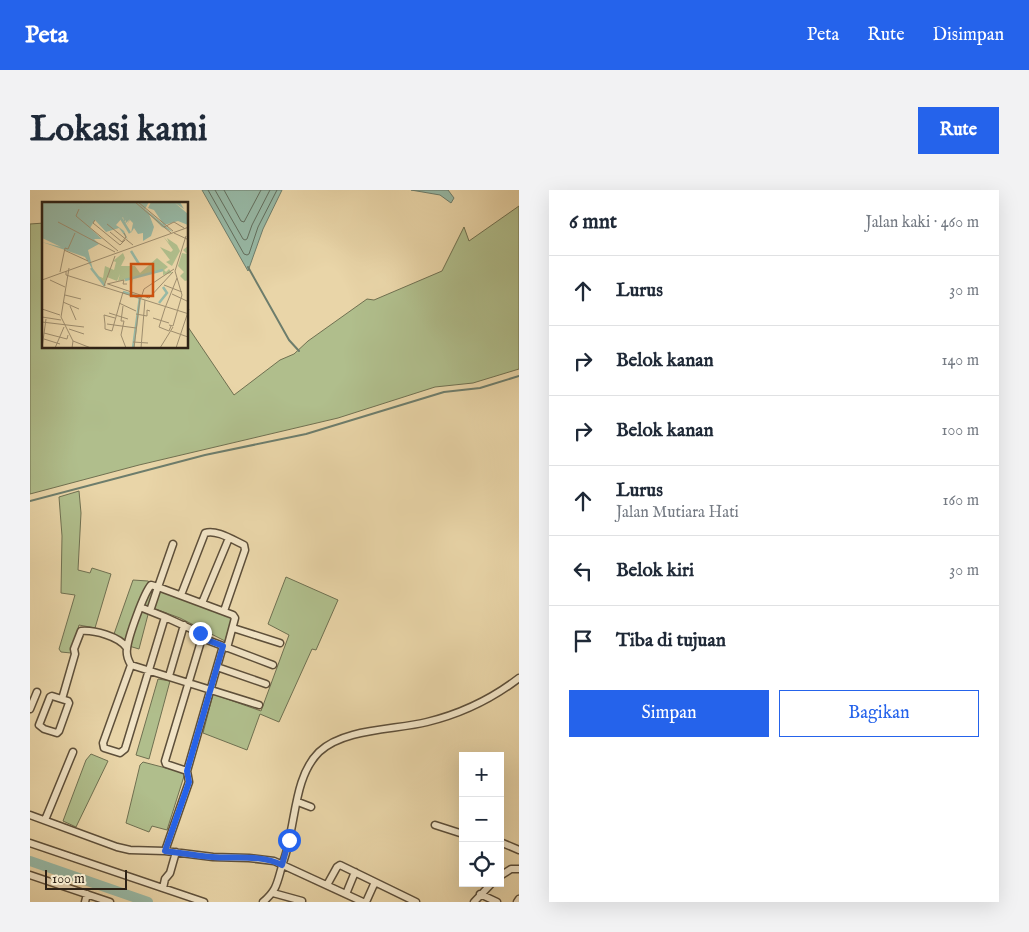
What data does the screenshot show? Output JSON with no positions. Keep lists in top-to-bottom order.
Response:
{
  "scale_bar": "100 m",
  "page": {
    "header": "Peta",
    "nav": ["Peta", "Rute", "Disimpan"],
    "buttons": [
      "Rute",
      ["Simpan", "Bagikan"]
    ],
    "title": "Lokasi kami",
    "heading": ["6 mnt", "Jalan kaki · 460 m"],
    "list": [
      ["Lurus", "30 m"],
      ["Belok kanan", "140 m"],
      ["Belok kanan", "100 m"],
      ["Lurus", "Jalan Mutiara Hati", "160 m"],
      ["Belok kiri", "30 m"],
      "Tiba di tujuan"
    ],
    "map_buttons": ["+", "−"],
    "scale": "100 m"
  }
}
